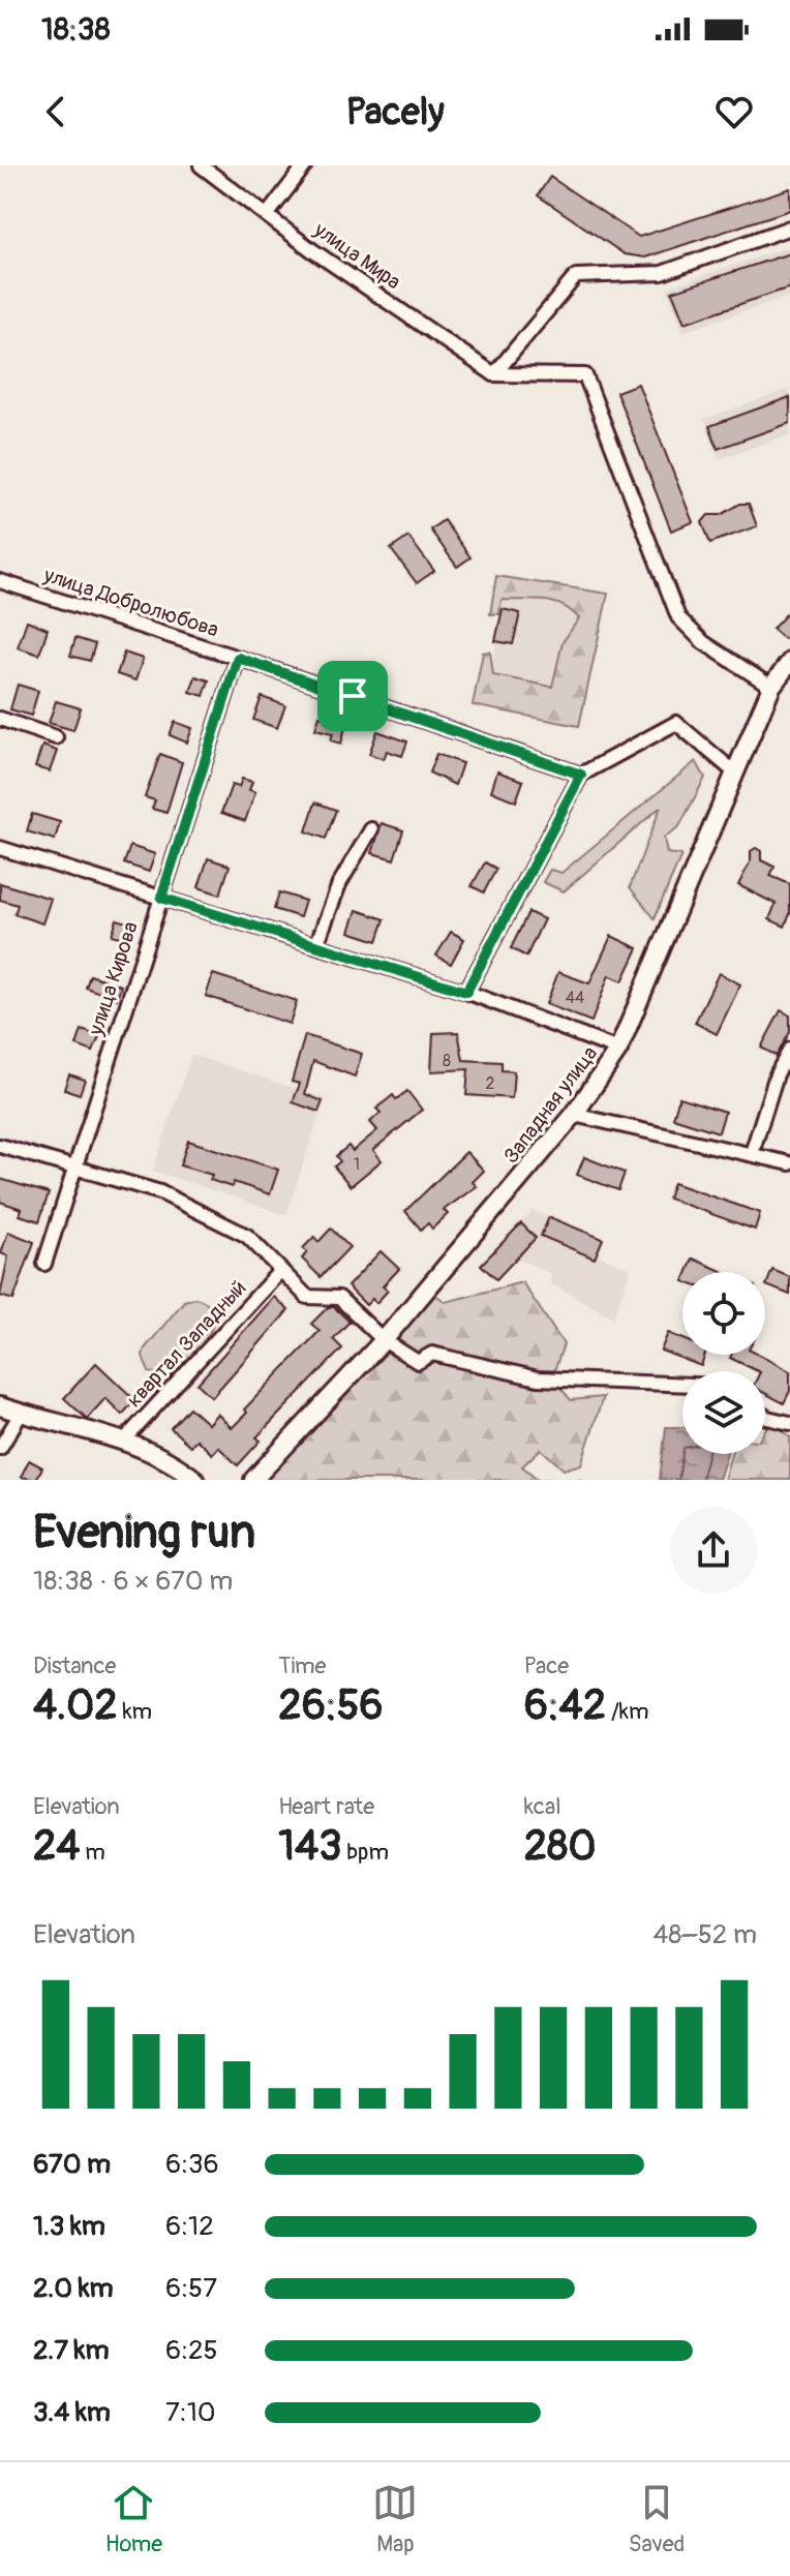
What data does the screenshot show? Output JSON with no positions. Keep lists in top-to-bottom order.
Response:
{
  "streets": {
    "street": [
      "улица Мира",
      "улица Добролюбова",
      "улица Кирова",
      "Западная улица",
      "квартал Западный"
    ]
  },
  "crossings": [
    ["улица Добролюбова", "улица Кирова"]
  ],
  "house_numbers": [
    "44",
    "8",
    "2",
    "1"
  ],
  "page": {
    "status": "18:38",
    "header": "Pacely",
    "heading": ["Evening run", "18:38 · 6 × 670 m"],
    "stats": [
      ["Distance", "4.02 km"],
      ["Time", "26:56"],
      ["Pace", "6:42 /km"],
      ["Elevation", "24 m"],
      ["Heart rate", "143 bpm"],
      ["kcal", "280"]
    ],
    "chart": ["Elevation", "48–52 m"],
    "list": [
      {
        "name": "670 m",
        "note": "6:36"
      },
      {
        "name": "1.3 km",
        "note": "6:12"
      },
      {
        "name": "2.0 km",
        "note": "6:57"
      },
      {
        "name": "2.7 km",
        "note": "6:25"
      },
      {
        "name": "3.4 km",
        "note": "7:10"
      }
    ],
    "tabs": ["Home", "Map", "Saved"]
  }
}
